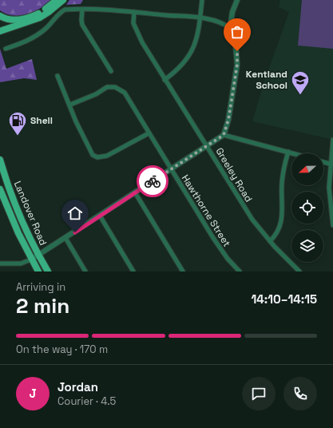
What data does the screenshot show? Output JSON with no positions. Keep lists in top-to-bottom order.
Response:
{
  "streets": {
    "main road": ["Landover Road"],
    "street": ["Greeley Road", "Hawthorne Street"]
  },
  "places": {
    "school or university": ["Kentland School"],
    "fuel station": ["Shell"]
  },
  "north": "left",
  "page": {
    "heading": ["2 min", "Arriving in", "14:10–14:15"],
    "panel": ["Jordan", "Courier · 4.5"],
    "bar": "On the way · 170 m",
    "round": "J"
  }
}
